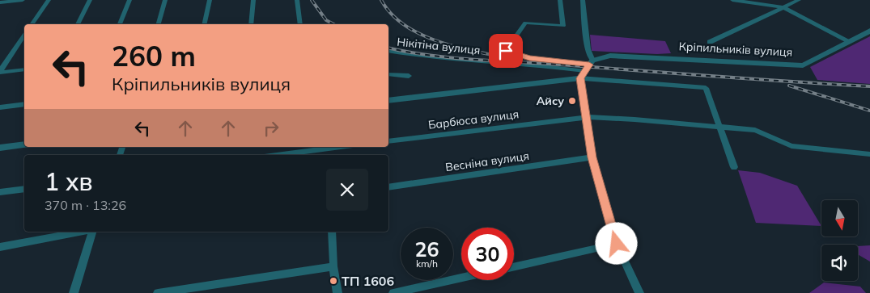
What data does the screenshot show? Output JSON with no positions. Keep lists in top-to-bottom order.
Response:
{
  "streets": {
    "street": [
      "Нікітіна вулиця",
      "Кріпильників вулиця",
      "Барбюса вулиця",
      "Весніна вулиця"
    ]
  },
  "crossings": [
    ["Нікітіна вулиця", "Кріпильників вулиця"]
  ],
  "places": ["Айсу", "ТП 1606"],
  "north": "bottom",
  "page": {
    "turn": ["260 m", "Кріпильників вулиця"],
    "heading": ["1 хв", "370 m · 13:26"],
    "speed": "26 km/h",
    "limit": "30"
  }
}
